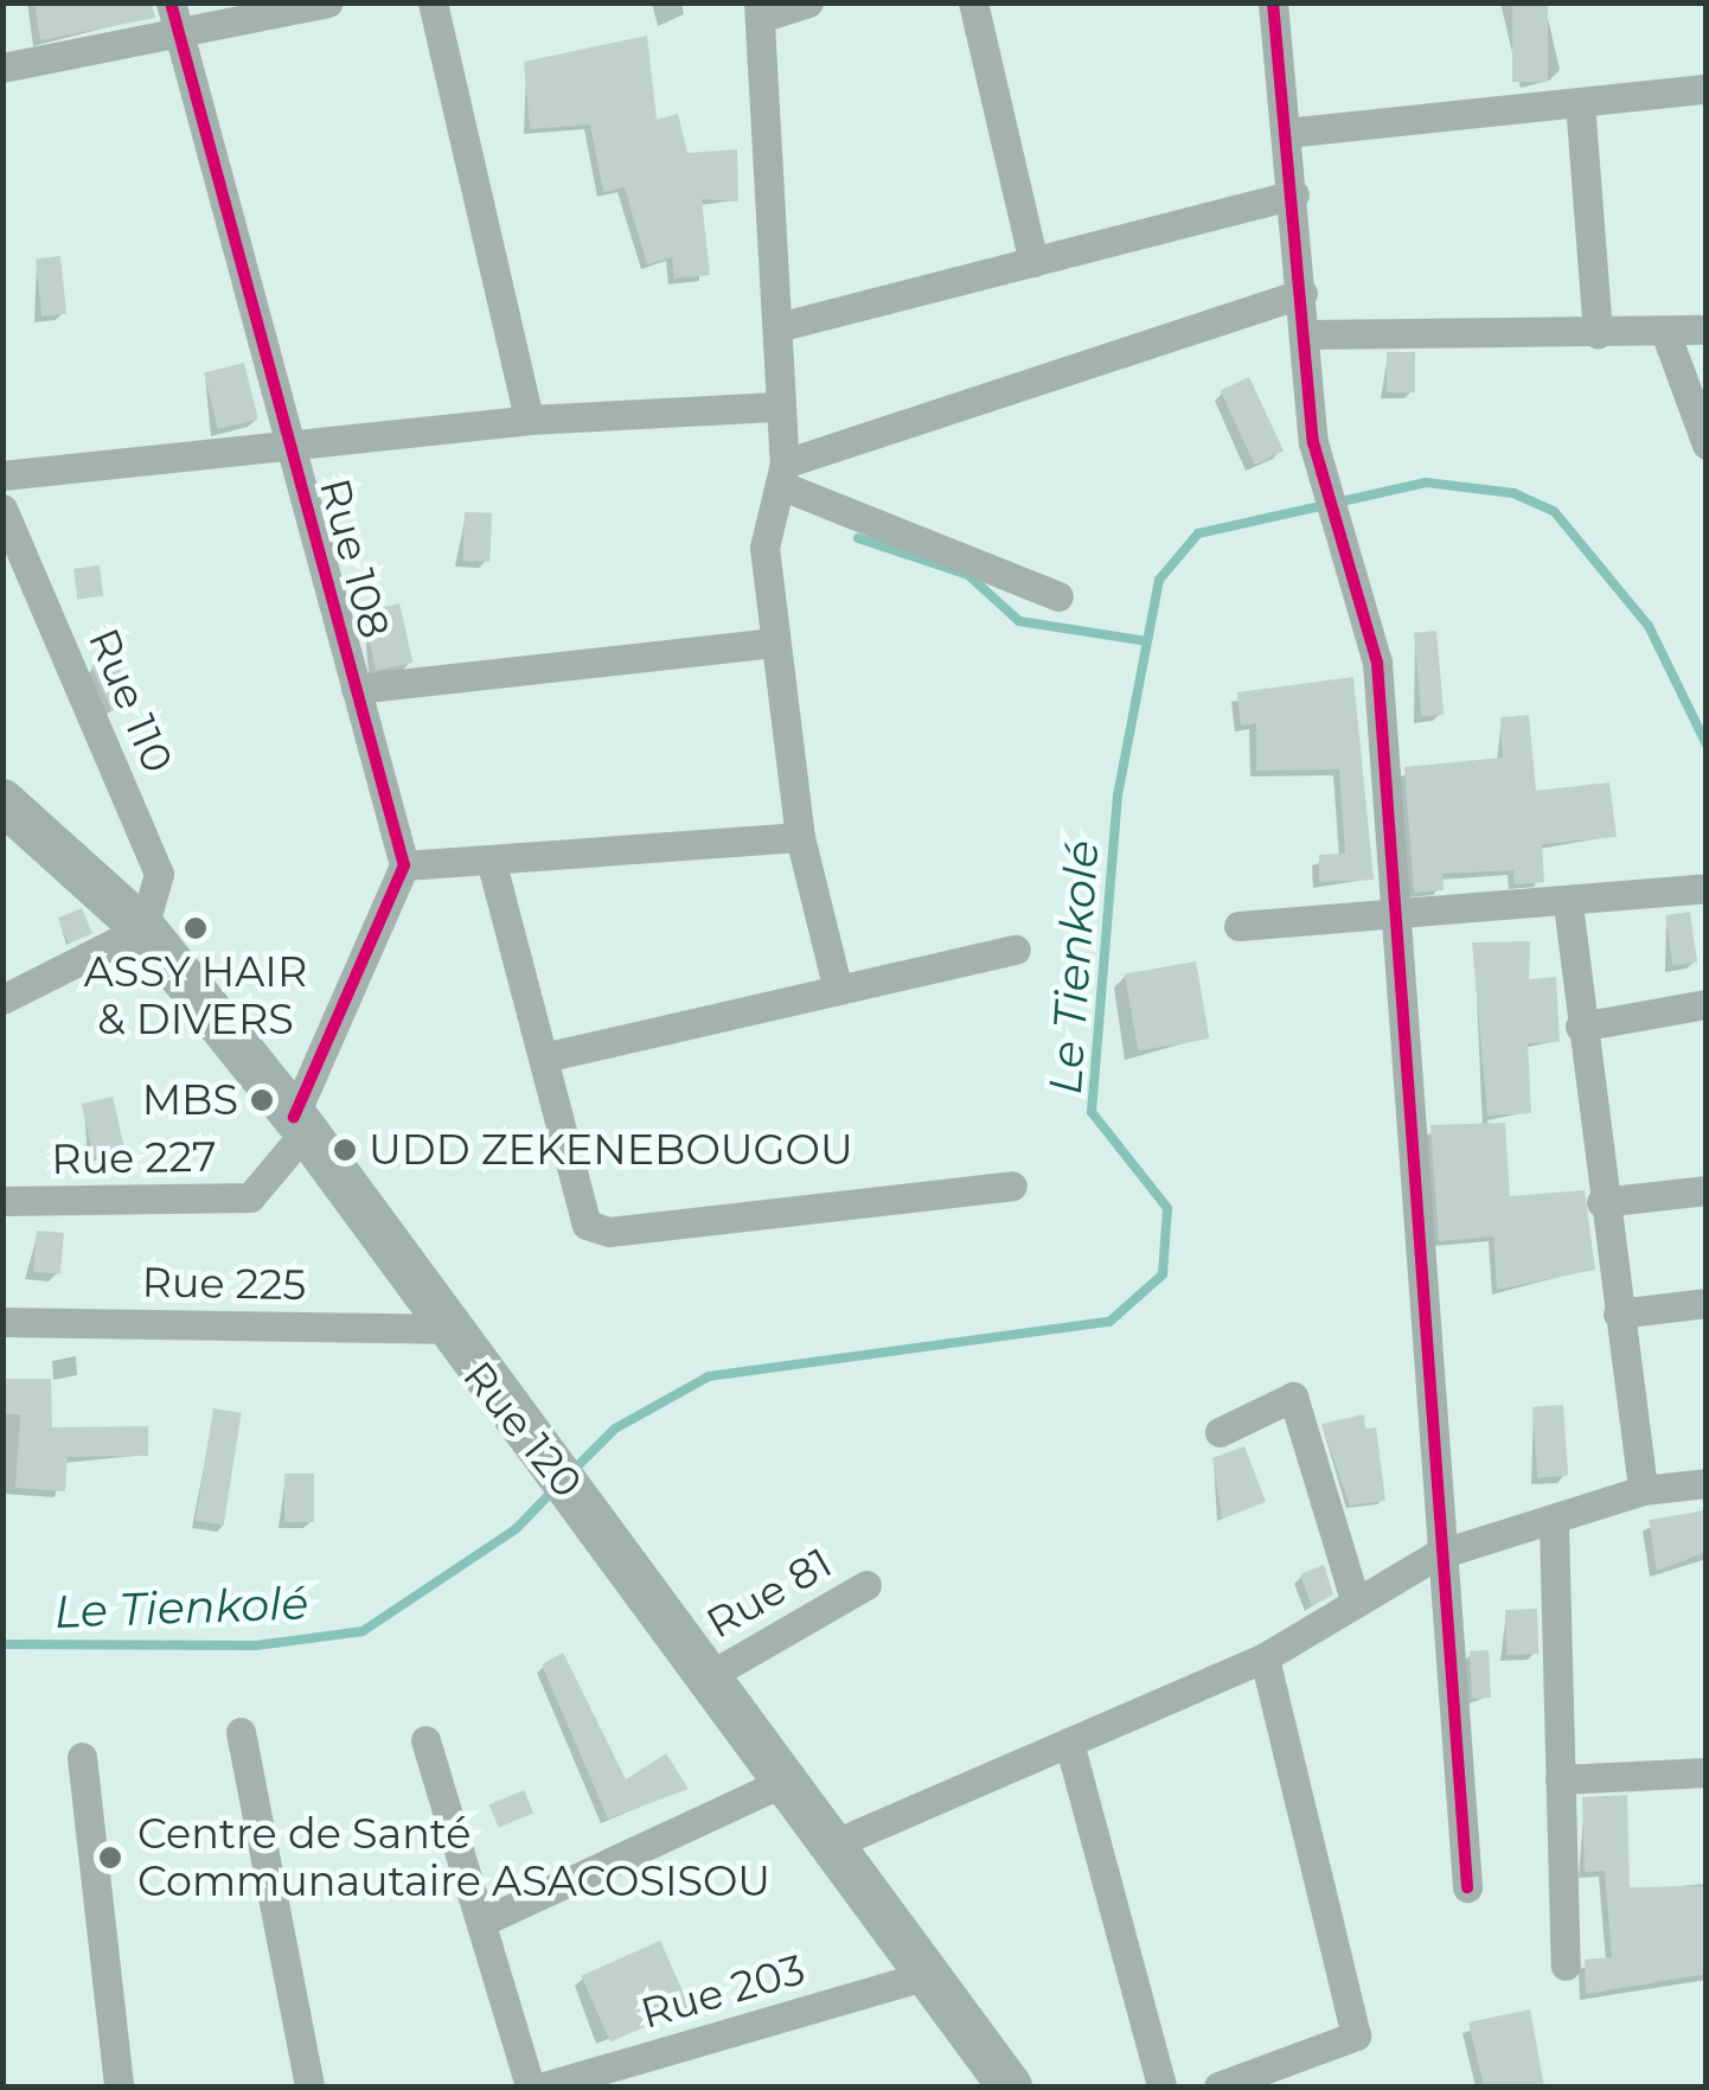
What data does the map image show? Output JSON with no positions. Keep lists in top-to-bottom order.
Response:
{
  "streets": {
    "main road": ["Rue 120"],
    "street": [
      "Rue 108",
      "Rue 110",
      "Rue 227",
      "Rue 225",
      "Rue 81",
      "Rue 203"
    ]
  },
  "crossings": [
    ["Rue 110", "Rue 120"],
    ["Rue 227", "Rue 120"],
    ["Rue 225", "Rue 120"],
    ["Rue 120", "Rue 81"],
    ["Rue 120", "Rue 203"]
  ],
  "water": ["Le Tienkolé"],
  "places": [
    "ASSY HAIR & DIVERS",
    "MBS",
    "UDD ZEKENEBOUGOU",
    "Centre de Santé Communautaire ASACOSISOU"
  ]
}
